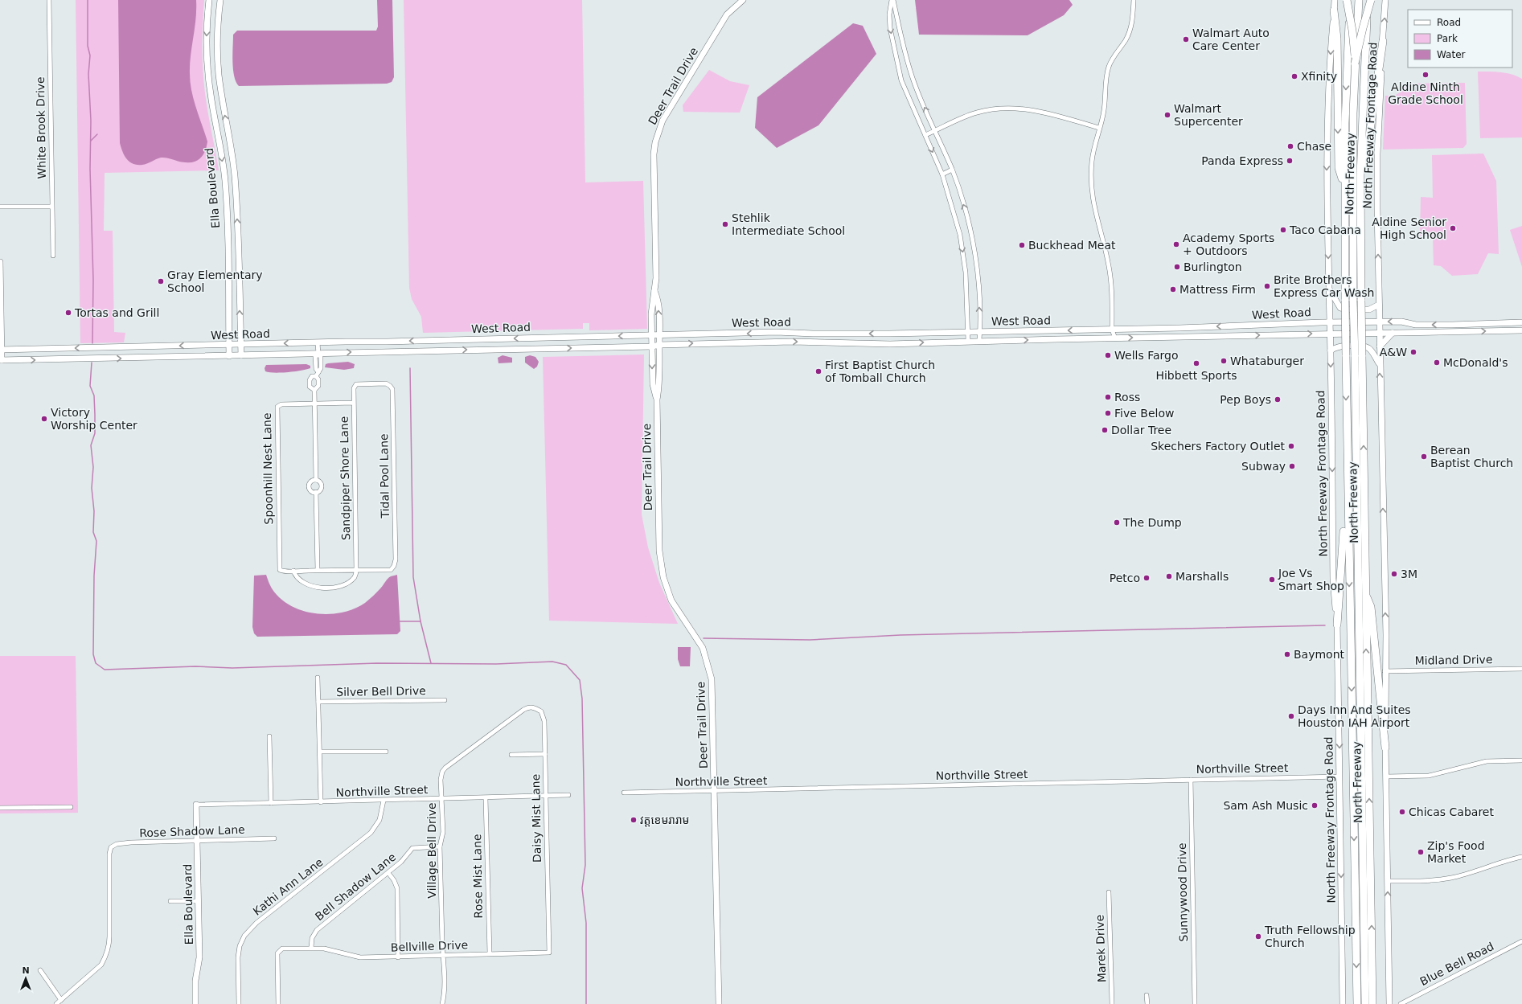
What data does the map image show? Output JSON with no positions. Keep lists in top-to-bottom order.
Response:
{
  "streets": {
    "highway": ["North Freeway"],
    "main road": [
      "Deer Trail Drive",
      "North Freeway Frontage Road",
      "Ella Boulevard",
      "West Road"
    ],
    "street": [
      "White Brook Drive",
      "Spoonhill Nest Lane",
      "Tidal Pool Lane",
      "Sandpiper Shore Lane",
      "Midland Drive",
      "Silver Bell Drive",
      "Northville Street",
      "Daisy Mist Lane",
      "Rose Shadow Lane",
      "Village Bell Drive",
      "Rose Mist Lane",
      "Kathi Ann Lane",
      "Bell Shadow Lane",
      "Sunnywood Drive",
      "Bellville Drive",
      "Marek Drive",
      "Blue Bell Road"
    ]
  },
  "crossings": [
    ["Deer Trail Drive", "West Road"],
    ["Deer Trail Drive", "Northville Street"],
    ["North Freeway Frontage Road", "West Road"],
    ["North Freeway Frontage Road", "Midland Drive"],
    ["North Freeway Frontage Road", "Northville Street"],
    ["Ella Boulevard", "West Road"],
    ["Ella Boulevard", "Northville Street"],
    ["Ella Boulevard", "Rose Shadow Lane"],
    ["Spoonhill Nest Lane", "Sandpiper Shore Lane"],
    ["Tidal Pool Lane", "Sandpiper Shore Lane"],
    ["Northville Street", "Daisy Mist Lane"],
    ["Northville Street", "Village Bell Drive"],
    ["Northville Street", "Rose Mist Lane"],
    ["Northville Street", "Kathi Ann Lane"],
    ["Northville Street", "Sunnywood Drive"],
    ["Daisy Mist Lane", "Village Bell Drive"],
    ["Daisy Mist Lane", "Bellville Drive"],
    ["Village Bell Drive", "Bell Shadow Lane"],
    ["Village Bell Drive", "Bellville Drive"],
    ["Rose Mist Lane", "Bellville Drive"],
    ["Bell Shadow Lane", "Bellville Drive"]
  ],
  "places": [
    "Walmart Auto Care Center",
    "Aldine Ninth Grade School",
    "Xfinity",
    "Walmart Supercenter",
    "Chase",
    "Panda Express",
    "Stehlik Intermediate School",
    "Aldine Senior High School",
    "Taco Cabana",
    "Academy Sports + Outdoors",
    "Buckhead Meat",
    "Burlington",
    "Gray Elementary School",
    "Brite Brothers Express Car Wash",
    "Mattress Firm",
    "Tortas and Grill",
    "A&W",
    "Wells Fargo",
    "Whataburger",
    "McDonald's",
    "Hibbett Sports",
    "First Baptist Church of Tomball Church",
    "Ross",
    "Pep Boys",
    "Five Below",
    "Victory Worship Center",
    "Dollar Tree",
    "Skechers Factory Outlet",
    "Berean Baptist Church",
    "Subway",
    "The Dump",
    "3M",
    "Marshalls",
    "Petco",
    "Joe Vs Smart Shop",
    "Baymont",
    "Days Inn And Suites Houston IAH Airport",
    "Sam Ash Music",
    "Chicas Cabaret",
    "វត្តខេមរារាម",
    "Zip's Food Market",
    "Truth Fellowship Church"
  ],
  "legend": ["Road", "Park", "Water"],
  "north": "top"
}
